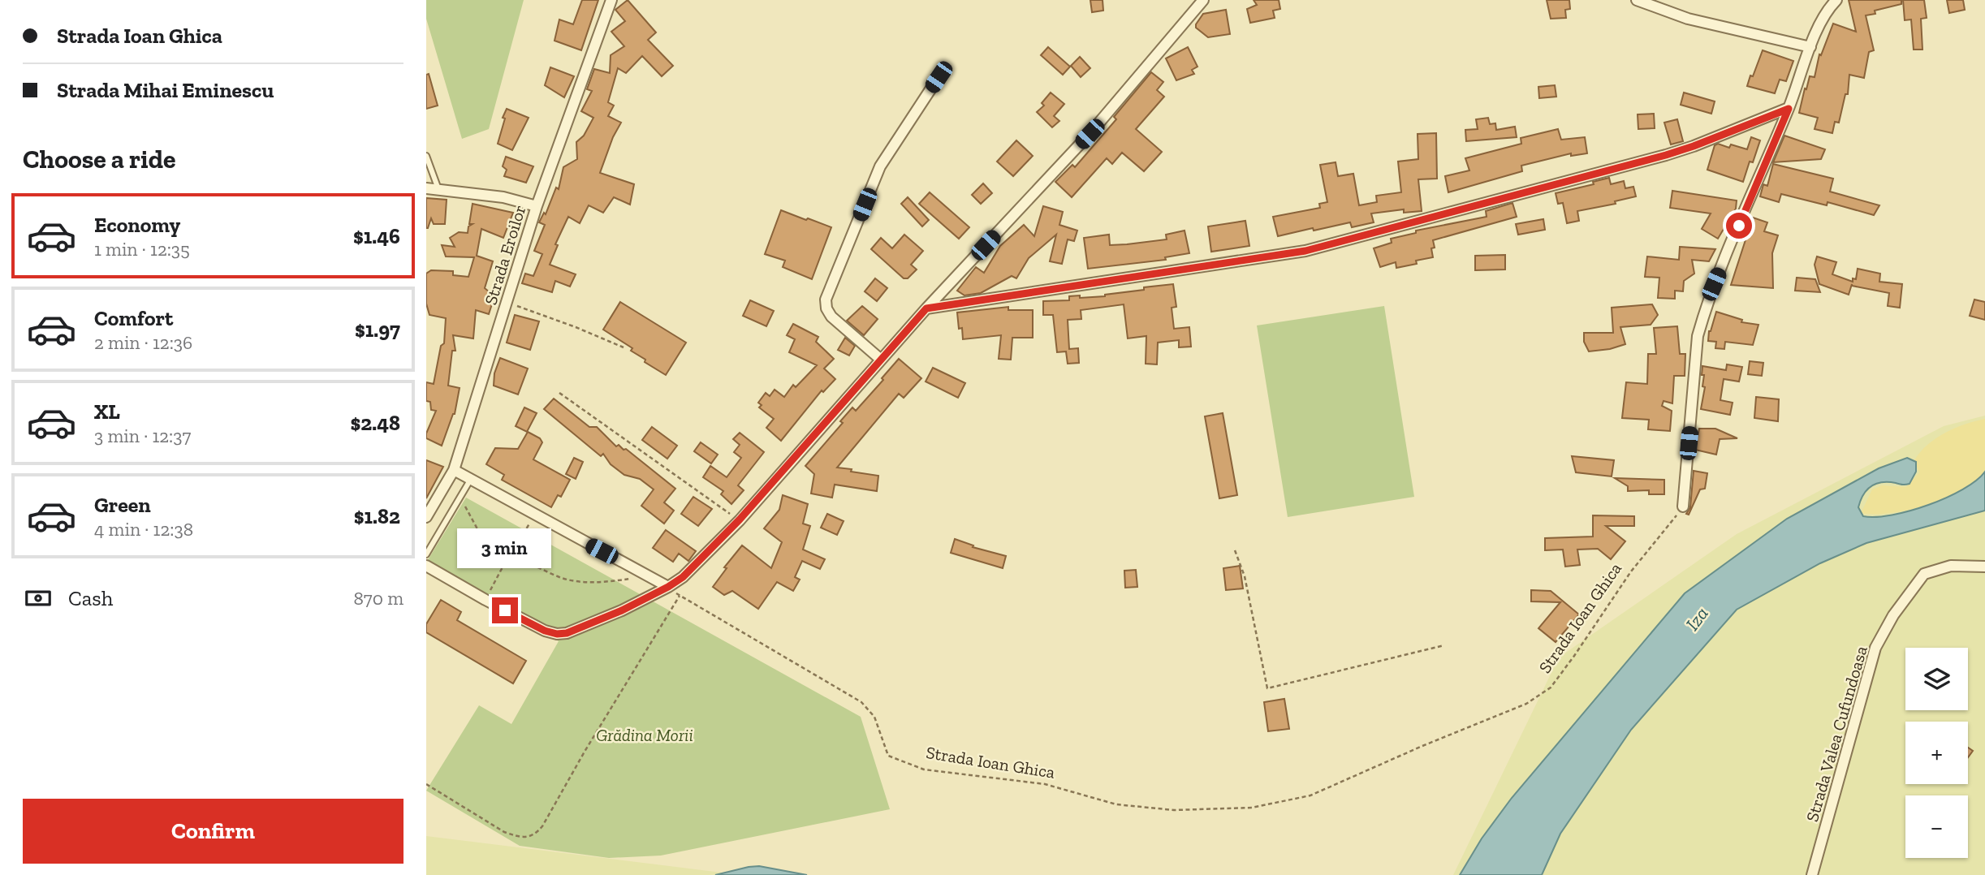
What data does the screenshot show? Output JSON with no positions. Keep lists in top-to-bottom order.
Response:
{
  "streets": {
    "street": ["Strada Eroilor", "Strada Valea Cufundoasa"],
    "path": ["Strada Ioan Ghica"]
  },
  "water": ["Iza"],
  "parks": ["Grădina Morii"],
  "page": {
    "banner": ["Strada Ioan Ghica", "Strada Mihai Eminescu"],
    "heading": "Choose a ride",
    "list": [
      {
        "name": "Economy",
        "note": "1 min · 12:35",
        "value": "$1.46"
      },
      {
        "name": "Comfort",
        "note": "2 min · 12:36",
        "value": "$1.97"
      },
      {
        "name": "XL",
        "note": "3 min · 12:37",
        "value": "$2.48"
      },
      {
        "name": "Green",
        "note": "4 min · 12:38",
        "value": "$1.82"
      }
    ],
    "bubble": "3 min",
    "pay": ["Cash", "870 m"],
    "map_buttons": ["+", "−"],
    "buttons": "Confirm"
  }
}
